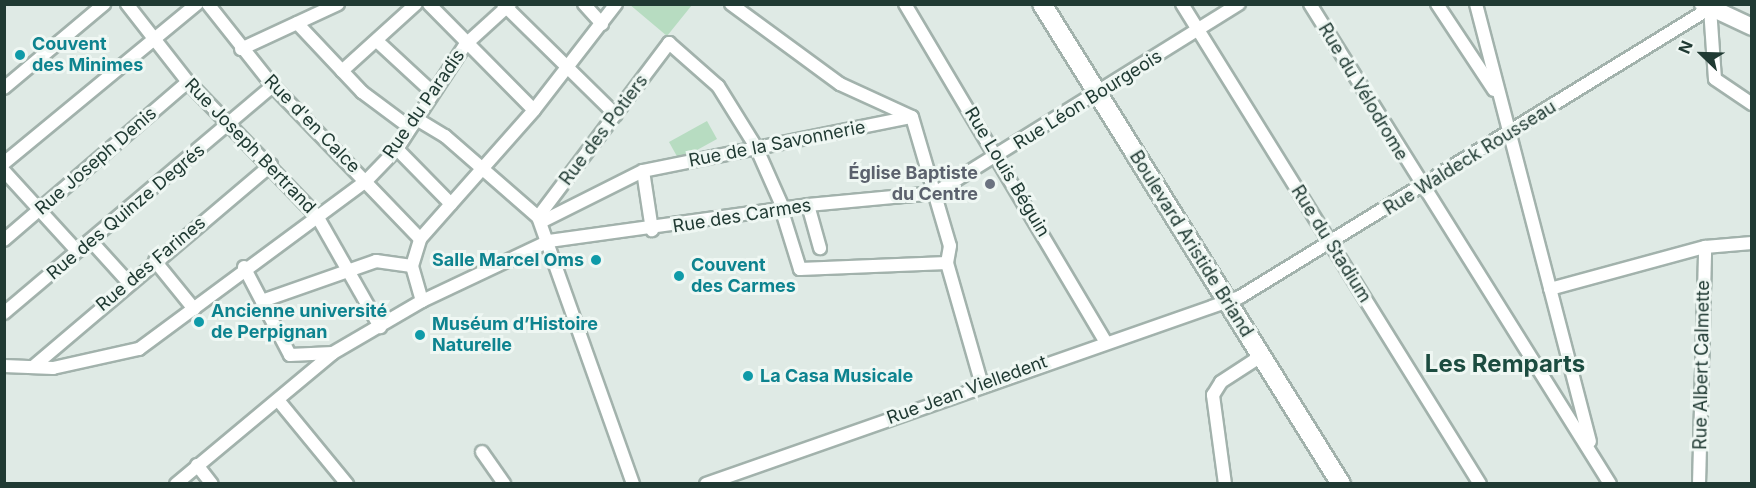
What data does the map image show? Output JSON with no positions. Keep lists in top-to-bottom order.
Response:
{
  "streets": {
    "main road": ["Boulevard Aristide Briand"],
    "street": [
      "Rue du Vélodrome",
      "Rue Léon Bourgeois",
      "Rue du Paradis",
      "Rue d'en Calce",
      "Rue des Potiers",
      "Rue de la Savonnerie",
      "Rue Joseph Bertrand",
      "Rue Waldeck Rousseau",
      "Rue Joseph Denis",
      "Rue Louis Béguin",
      "Rue des Quinze Degrés",
      "Rue des Carmes",
      "Rue du Stadium",
      "Rue des Farines",
      "Rue Albert Calmette",
      "Rue Jean Vielledent"
    ]
  },
  "crossings": [
    ["Rue du Vélodrome", "Rue Waldeck Rousseau"],
    ["Rue Léon Bourgeois", "Rue Louis Béguin"],
    ["Rue Léon Bourgeois", "Rue des Carmes"],
    ["Rue Léon Bourgeois", "Boulevard Aristide Briand"],
    ["Rue Léon Bourgeois", "Rue du Stadium"],
    ["Rue du Paradis", "Rue d'en Calce"],
    ["Rue du Paradis", "Rue Joseph Bertrand"],
    ["Rue du Paradis", "Rue des Farines"],
    ["Rue d'en Calce", "Rue des Quinze Degrés"],
    ["Rue des Potiers", "Rue de la Savonnerie"],
    ["Rue Joseph Bertrand", "Rue Joseph Denis"],
    ["Rue Joseph Bertrand", "Rue des Quinze Degrés"],
    ["Rue Joseph Bertrand", "Rue des Farines"],
    ["Rue Waldeck Rousseau", "Boulevard Aristide Briand"],
    ["Rue Waldeck Rousseau", "Rue du Stadium"],
    ["Rue Waldeck Rousseau", "Rue Jean Vielledent"],
    ["Rue Louis Béguin", "Rue Jean Vielledent"],
    ["Boulevard Aristide Briand", "Rue Jean Vielledent"]
  ],
  "districts": ["Les Remparts"],
  "places": [
    "Couvent des Minimes",
    "Église Baptiste du Centre",
    "Salle Marcel Oms",
    "Couvent des Carmes",
    "Ancienne université de Perpignan",
    "Muséum d’Histoire Naturelle",
    "La Casa Musicale"
  ],
  "north": "top left"
}
